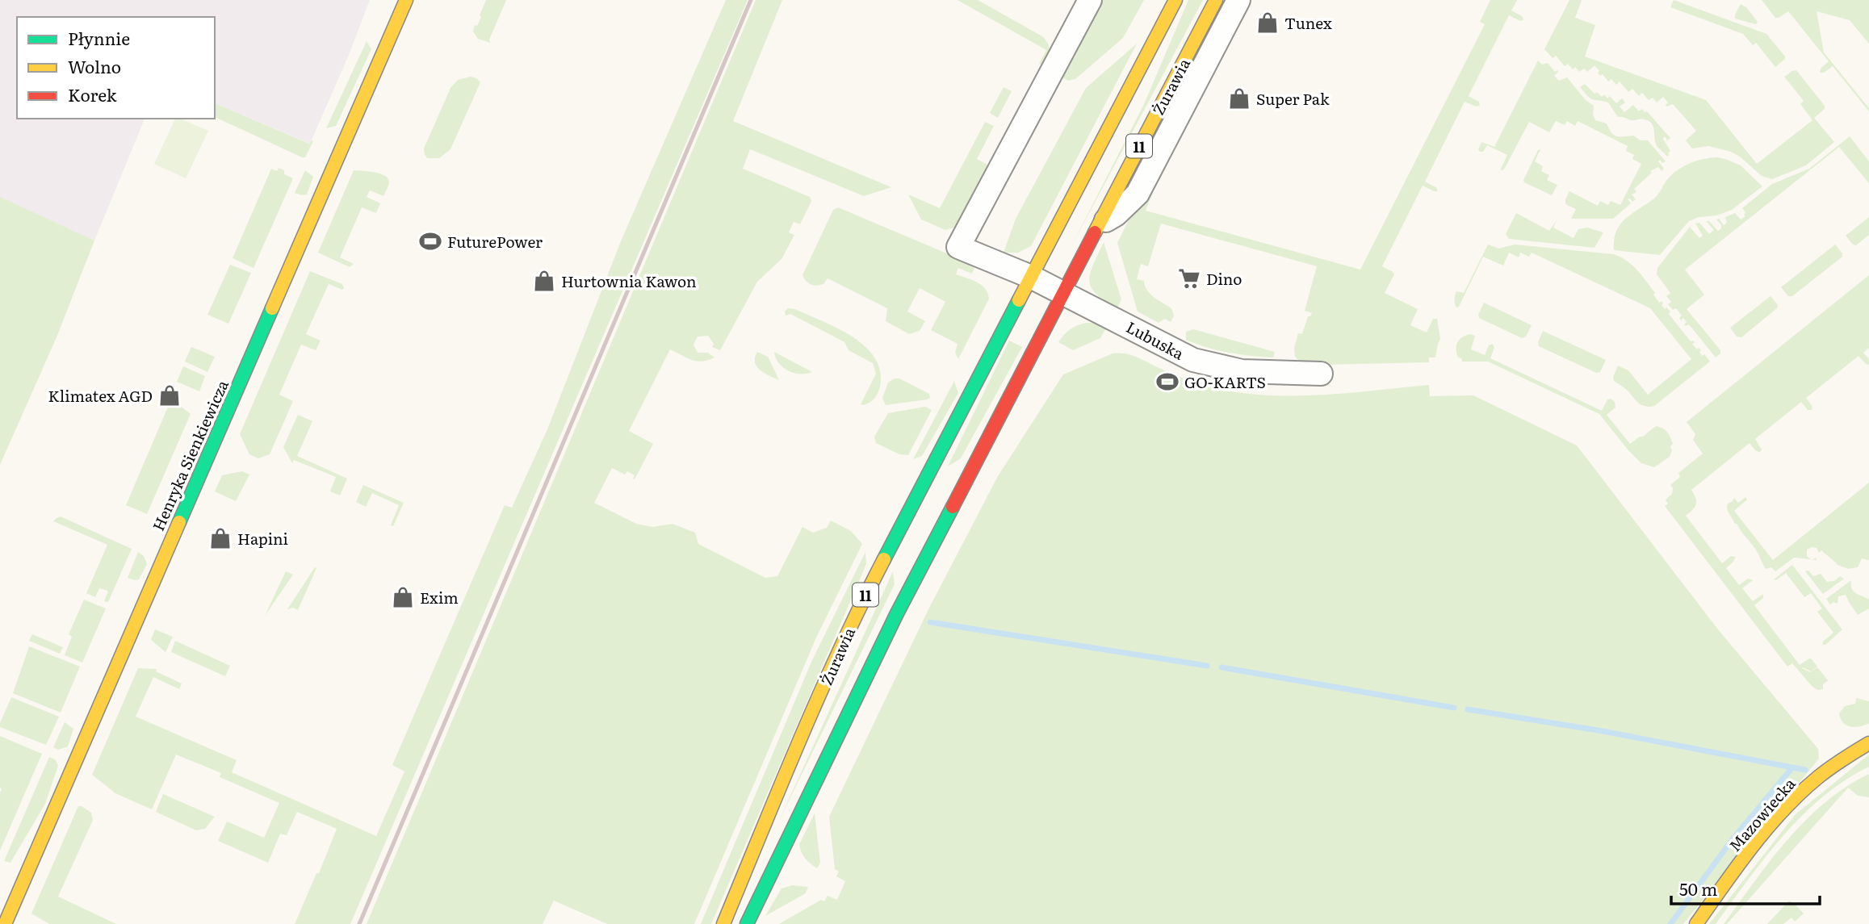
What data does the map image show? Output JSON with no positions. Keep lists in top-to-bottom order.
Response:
{
  "streets": {
    "main road": [
      "Żurawia",
      "11",
      "Henryka Sienkiewicza",
      "Mazowiecka"
    ],
    "street": ["Lubuska"]
  },
  "crossings": [
    ["Żurawia", "Lubuska"]
  ],
  "places": {
    "shop": [
      "Tunex",
      "Super Pak",
      "Hurtownia Kawon",
      "Klimatex AGD",
      "Hapini",
      "Exim"
    ],
    "sports": ["FuturePower", "GO-KARTS"],
    "supermarket": ["Dino"]
  },
  "legend": ["Płynnie", "Wolno", "Korek"],
  "scale_bar": "50 m"
}
